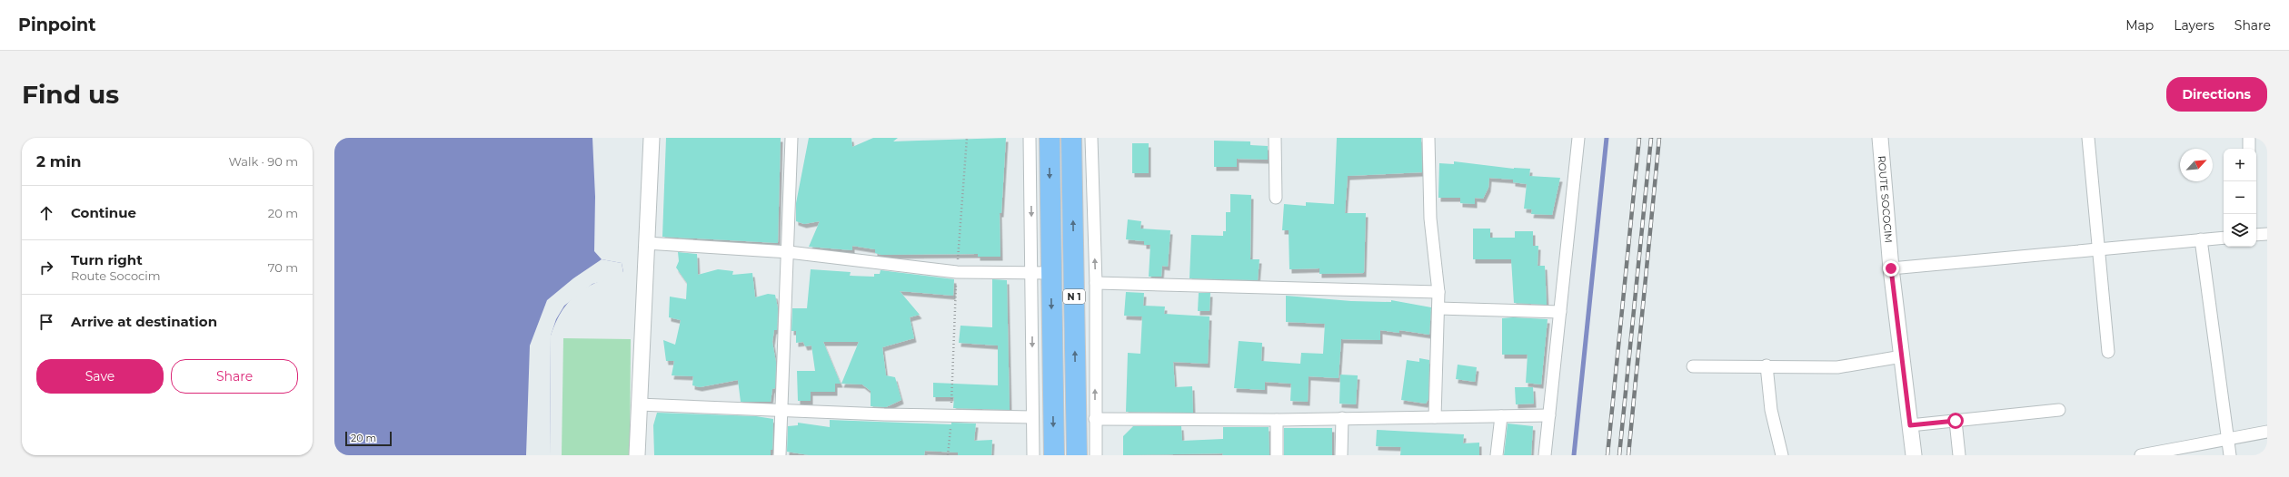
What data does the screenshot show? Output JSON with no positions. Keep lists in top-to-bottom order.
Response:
{
  "streets": {
    "highway": ["N 1"],
    "street": ["ROUTE SOCOCIM"]
  },
  "scale_bar": "20 m",
  "north": "top right",
  "page": {
    "header": "Pinpoint",
    "nav": ["Map", "Layers", "Share"],
    "buttons": [
      "Directions",
      ["Save", "Share"]
    ],
    "title": "Find us",
    "heading": ["2 min", "Walk · 90 m"],
    "map_buttons": ["+", "−"],
    "list": [
      ["Continue", "20 m"],
      ["Turn right", "Route Sococim", "70 m"],
      "Arrive at destination"
    ],
    "scale": "20 m"
  }
}
